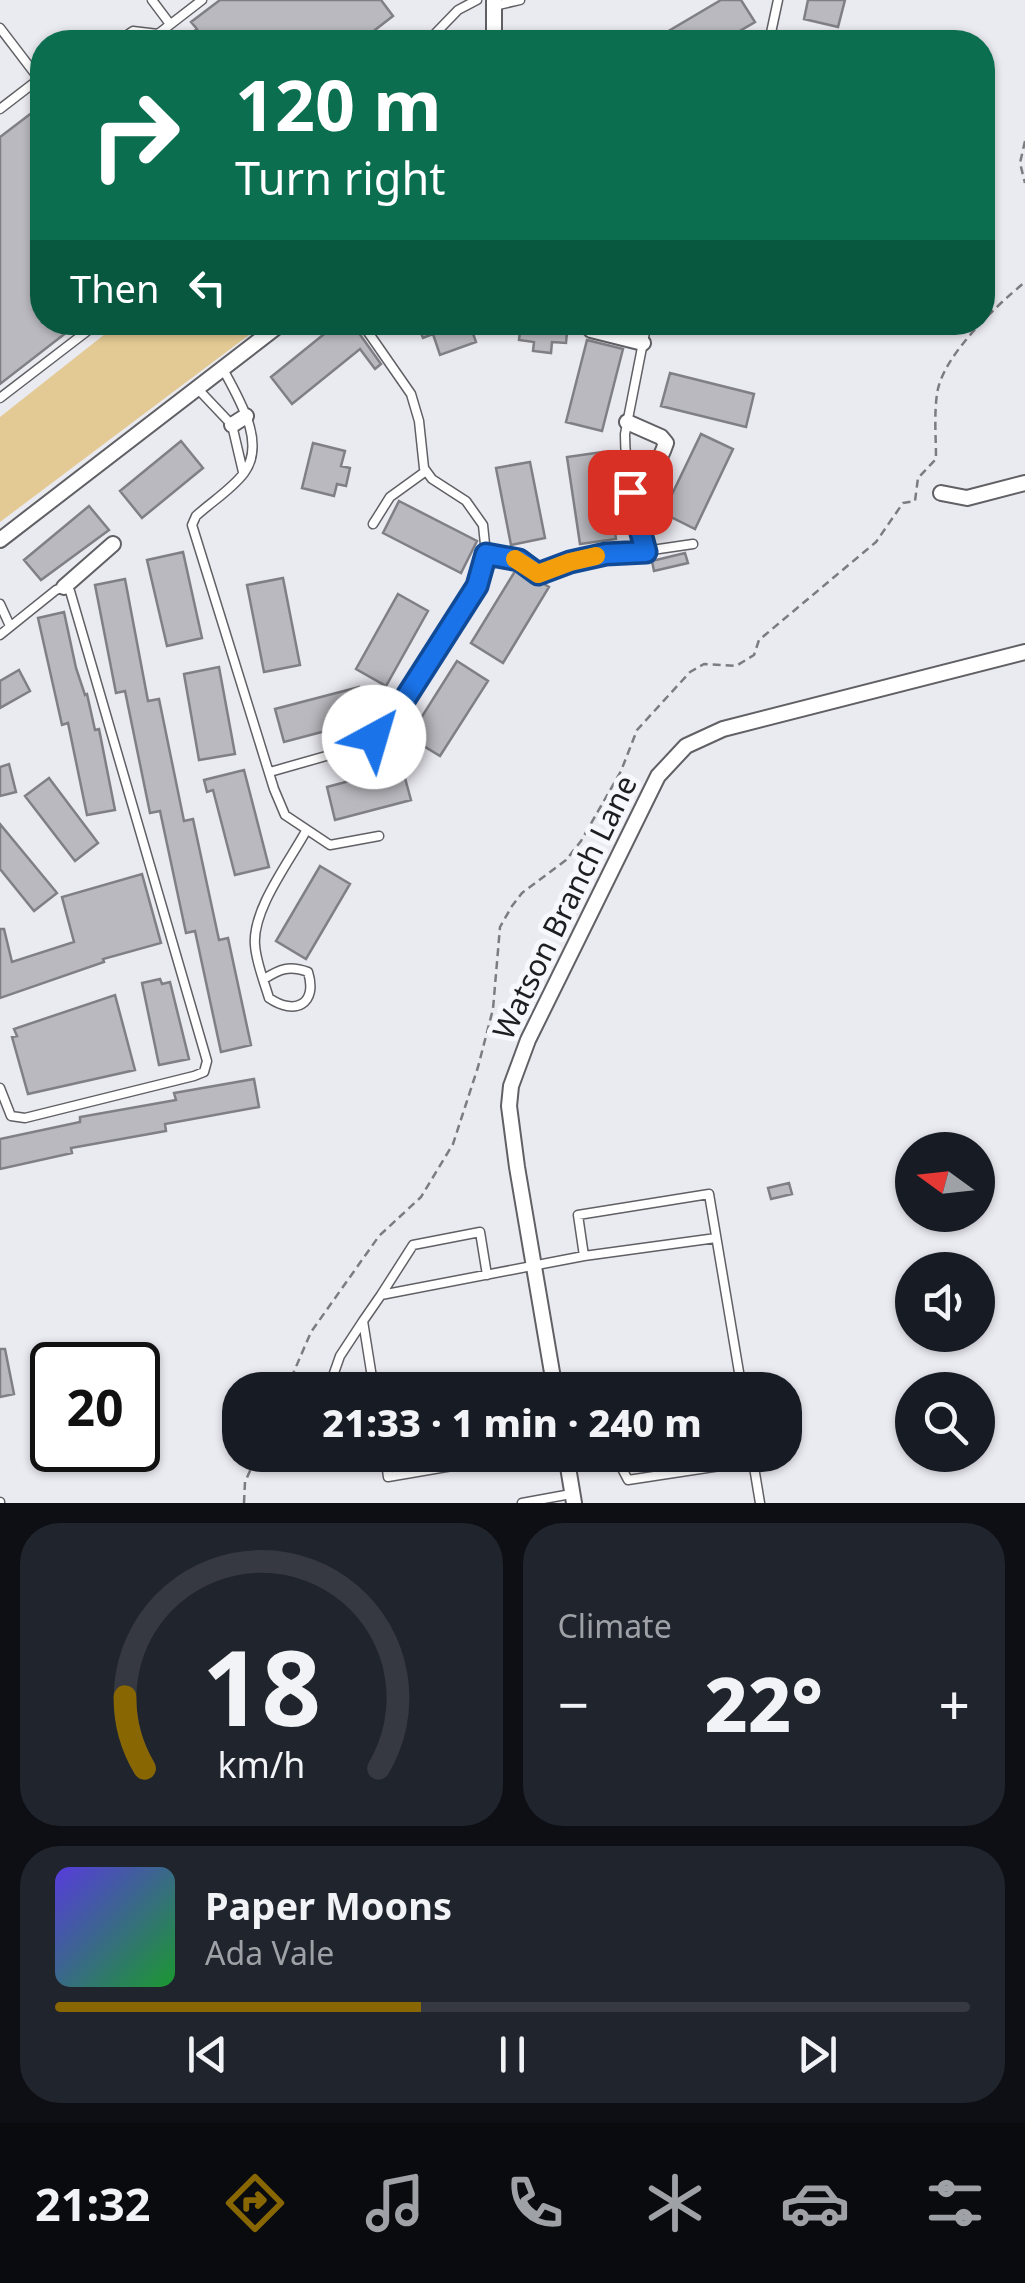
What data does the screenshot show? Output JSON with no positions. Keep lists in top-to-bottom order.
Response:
{
  "streets": {
    "street": ["Watson Branch Lane"]
  },
  "north": "left",
  "page": {
    "turn": ["120 m", "Turn right"],
    "then": "Then",
    "limit": "20",
    "trip": "21:33 · 1 min · 240 m",
    "tile": "Climate",
    "heat": ["−", "22°", "+"],
    "song": ["Paper Moons", "Ada Vale"],
    "tabs": "21:32",
    "gauge": ["18", "km/h"]
  }
}
